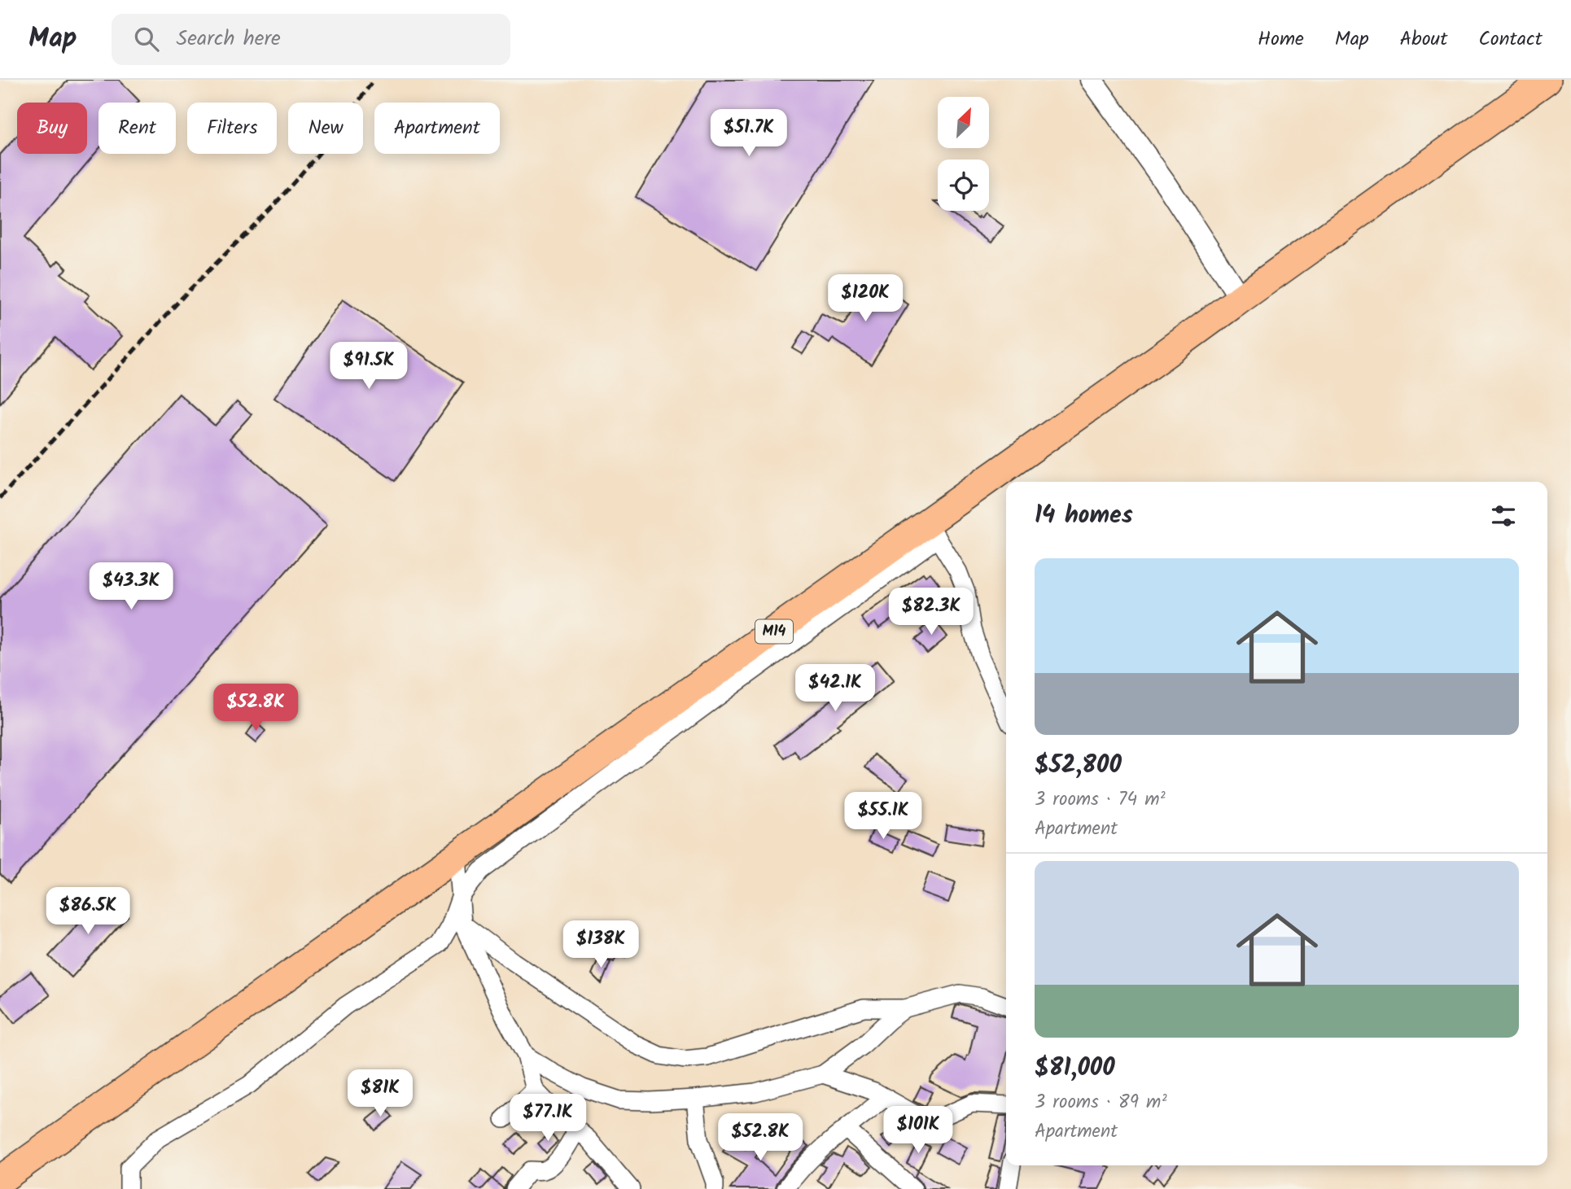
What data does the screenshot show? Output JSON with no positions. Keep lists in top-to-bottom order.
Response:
{
  "streets": {
    "highway": ["M14"]
  },
  "north": "top right",
  "page": {
    "header": "Map",
    "search": "Search here",
    "nav": [
      "Home",
      "Map",
      "About",
      "Contact"
    ],
    "chip": [
      "Buy",
      "Rent",
      "Filters",
      "New",
      "Apartment"
    ],
    "price": [
      "$51.7K",
      "$120K",
      "$91.5K",
      "$43.3K",
      "$82.3K",
      "$42.1K",
      "$52.8K",
      "$55.1K",
      "$86.5K",
      "$138K",
      "$81K",
      "$77.1K",
      "$101K",
      "$52.8K"
    ],
    "heading": "14 homes",
    "list": [
      {
        "name": "$52,800",
        "note": "3 rooms · 74 m² · Apartment"
      },
      {
        "name": "$81,000",
        "note": "3 rooms · 89 m² · Apartment"
      }
    ]
  }
}
